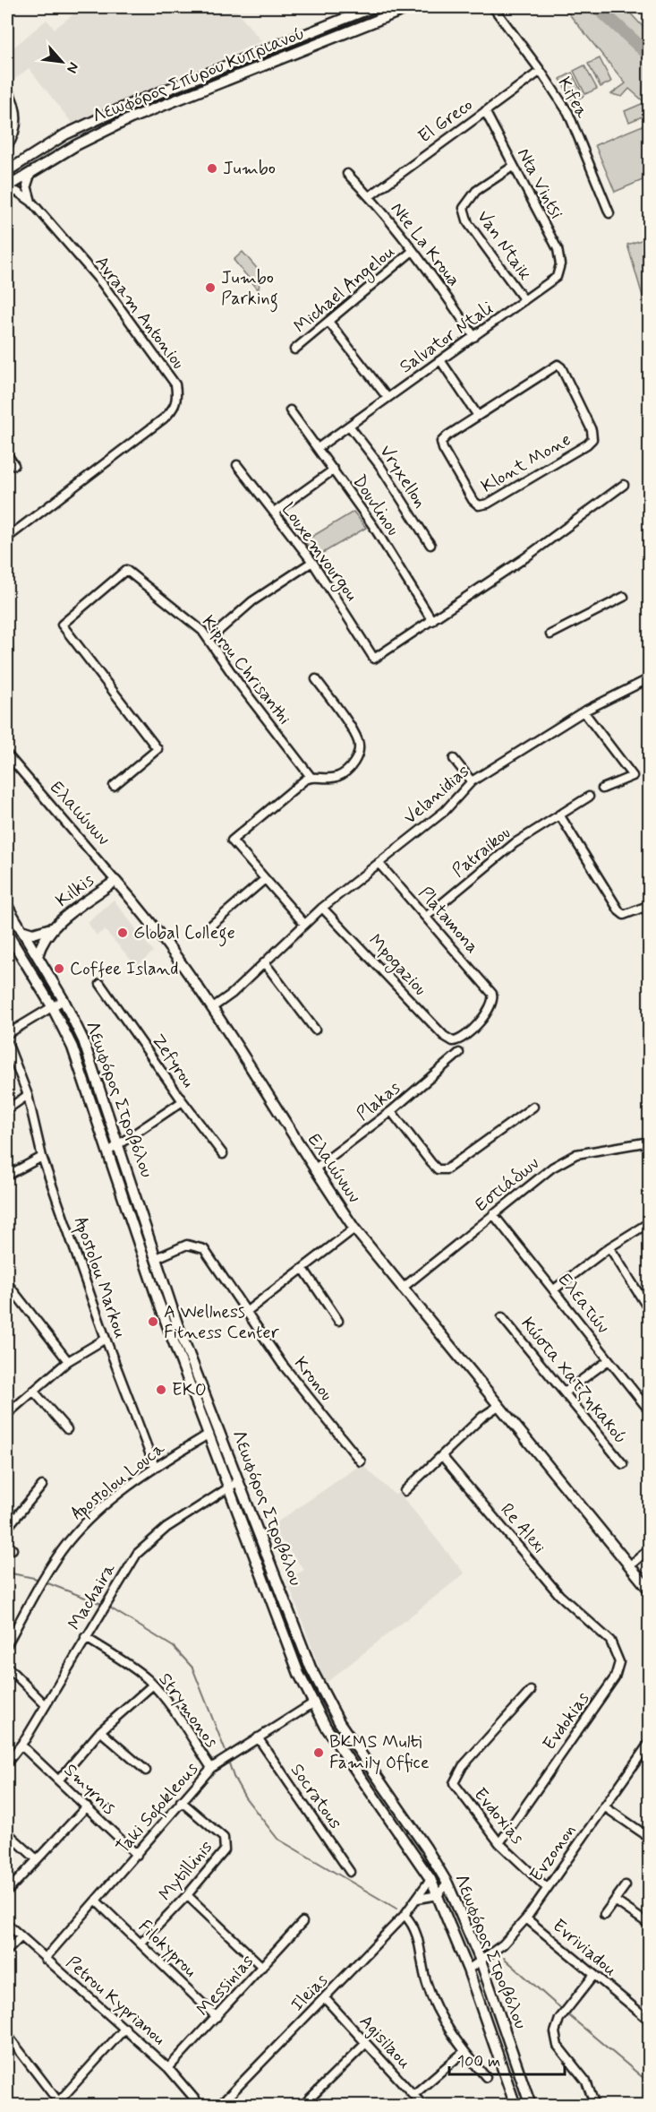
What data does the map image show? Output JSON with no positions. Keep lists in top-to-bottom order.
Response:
{
  "streets": {
    "main road": [
      "Λεωφόρος Σπύρου Κυπριανού",
      "Ελαιώνων",
      "Kilkis",
      "Λεωφόρος Στροβόλου"
    ],
    "street": [
      "Kifea",
      "El Greco",
      "Nta Vintsi",
      "Nte La Kroua",
      "Van Ntaik",
      "Michael Angelou",
      "Avraam Antoniou",
      "Salvator Ntali",
      "Klont Mone",
      "Vryxellon",
      "Douvlinou",
      "Louxemvourgou",
      "Kiprou Chrisanthi",
      "Velanidias",
      "Patraikou",
      "Platamona",
      "Mpogaziou",
      "Zefyrou",
      "Plakas",
      "Εστιάδων",
      "Apostolou Markou",
      "Ελεατών",
      "Kronou",
      "Κώστα Χατζηκακού",
      "Apostolou Louca",
      "Re Alexi",
      "Machaira",
      "Strymonos",
      "Evdokias",
      "Smyrnis",
      "Socratous",
      "Taki Sofokleous",
      "Evdoxias",
      "Evzonon",
      "Mytillinis",
      "Evriviadou",
      "Filokyprou",
      "Messinias",
      "Ileias",
      "Petrou Kyprianou",
      "Agisilaou"
    ]
  },
  "crossings": [
    ["Kifea", "El Greco"],
    ["El Greco", "Nta Vintsi"],
    ["El Greco", "Nte La Kroua"],
    ["Nta Vintsi", "Van Ntaik"],
    ["Nta Vintsi", "Salvator Ntali"],
    ["Nte La Kroua", "Michael Angelou"],
    ["Nte La Kroua", "Salvator Ntali"],
    ["Van Ntaik", "Salvator Ntali"],
    ["Salvator Ntali", "Vryxellon"],
    ["Salvator Ntali", "Douvlinou"],
    ["Douvlinou", "Louxemvourgou"],
    ["Velanidias", "Ελαιώνων"],
    ["Velanidias", "Platamona"],
    ["Velanidias", "Mpogaziou"],
    ["Ελαιώνων", "Kilkis"],
    ["Ελαιώνων", "Plakas"],
    ["Ελαιώνων", "Εστιάδων"],
    ["Patraikou", "Platamona"],
    ["Kilkis", "Λεωφόρος Στροβόλου"],
    ["Platamona", "Mpogaziou"],
    ["Λεωφόρος Στροβόλου", "Kronou"],
    ["Λεωφόρος Στροβόλου", "Apostolou Louca"],
    ["Λεωφόρος Στροβόλου", "Machaira"],
    ["Λεωφόρος Στροβόλου", "Taki Sofokleous"],
    ["Λεωφόρος Στροβόλου", "Evzonon"],
    ["Λεωφόρος Στροβόλου", "Ileias"],
    ["Εστιάδων", "Ελεατών"],
    ["Apostolou Markou", "Apostolou Louca"],
    ["Re Alexi", "Evdokias"],
    ["Machaira", "Strymonos"],
    ["Machaira", "Smyrnis"],
    ["Strymonos", "Taki Sofokleous"],
    ["Evdokias", "Evdoxias"],
    ["Smyrnis", "Taki Sofokleous"],
    ["Socratous", "Taki Sofokleous"],
    ["Taki Sofokleous", "Mytillinis"],
    ["Taki Sofokleous", "Filokyprou"],
    ["Taki Sofokleous", "Petrou Kyprianou"],
    ["Evdoxias", "Evzonon"],
    ["Evzonon", "Evriviadou"],
    ["Mytillinis", "Filokyprou"],
    ["Filokyprou", "Messinias"],
    ["Messinias", "Petrou Kyprianou"],
    ["Ileias", "Agisilaou"]
  ],
  "places": [
    "Jumbo",
    "Jumbo Parking",
    "Global College",
    "Coffee Island",
    "A Wellness Fitness Center",
    "EKO",
    "BKMS Multi Family Office"
  ],
  "scale_bar": "100 m",
  "north": "bottom right"
}
